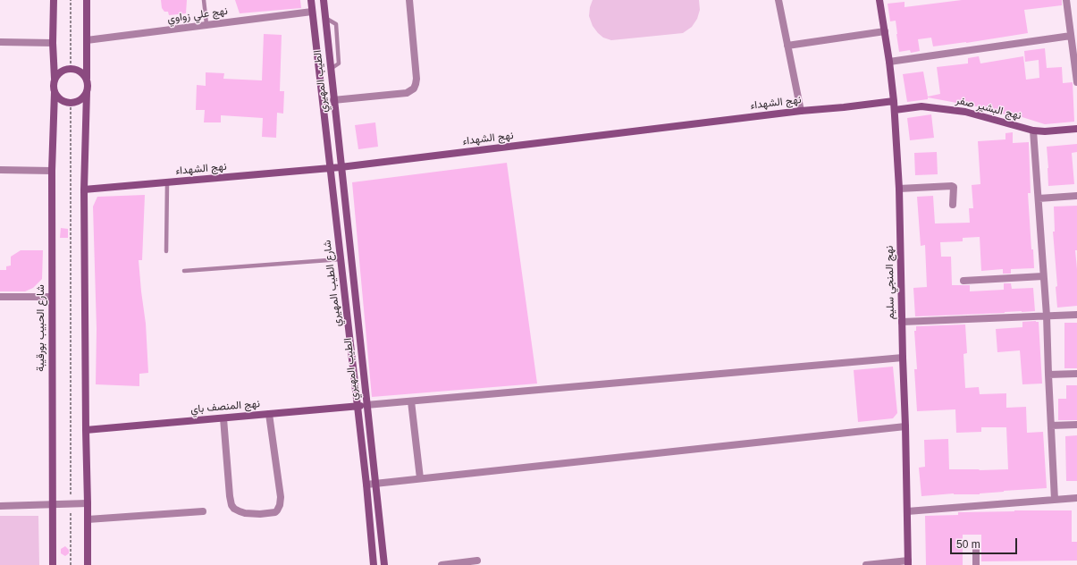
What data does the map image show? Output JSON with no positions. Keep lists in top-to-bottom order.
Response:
{
  "streets": {
    "street": [
      "نهج علي زواوي",
      "الطيب المهيري",
      "نهج الشهداء",
      "نهج البشير صفر",
      "نهج المنجي سليم",
      "شارع الطيب المهيري",
      "شارع الحبيب بورقيبة",
      "نهج المنصف باي"
    ]
  },
  "crossings": [
    ["نهج علي زواوي", "شارع الطيب المهيري"],
    ["الطيب المهيري", "نهج الشهداء"],
    ["الطيب المهيري", "نهج المنصف باي"],
    ["نهج الشهداء", "نهج المنجي سليم"],
    ["نهج الشهداء", "شارع الطيب المهيري"],
    ["نهج البشير صفر", "نهج المنجي سليم"],
    ["شارع الطيب المهيري", "نهج المنصف باي"]
  ],
  "scale_bar": "50 m"
}
